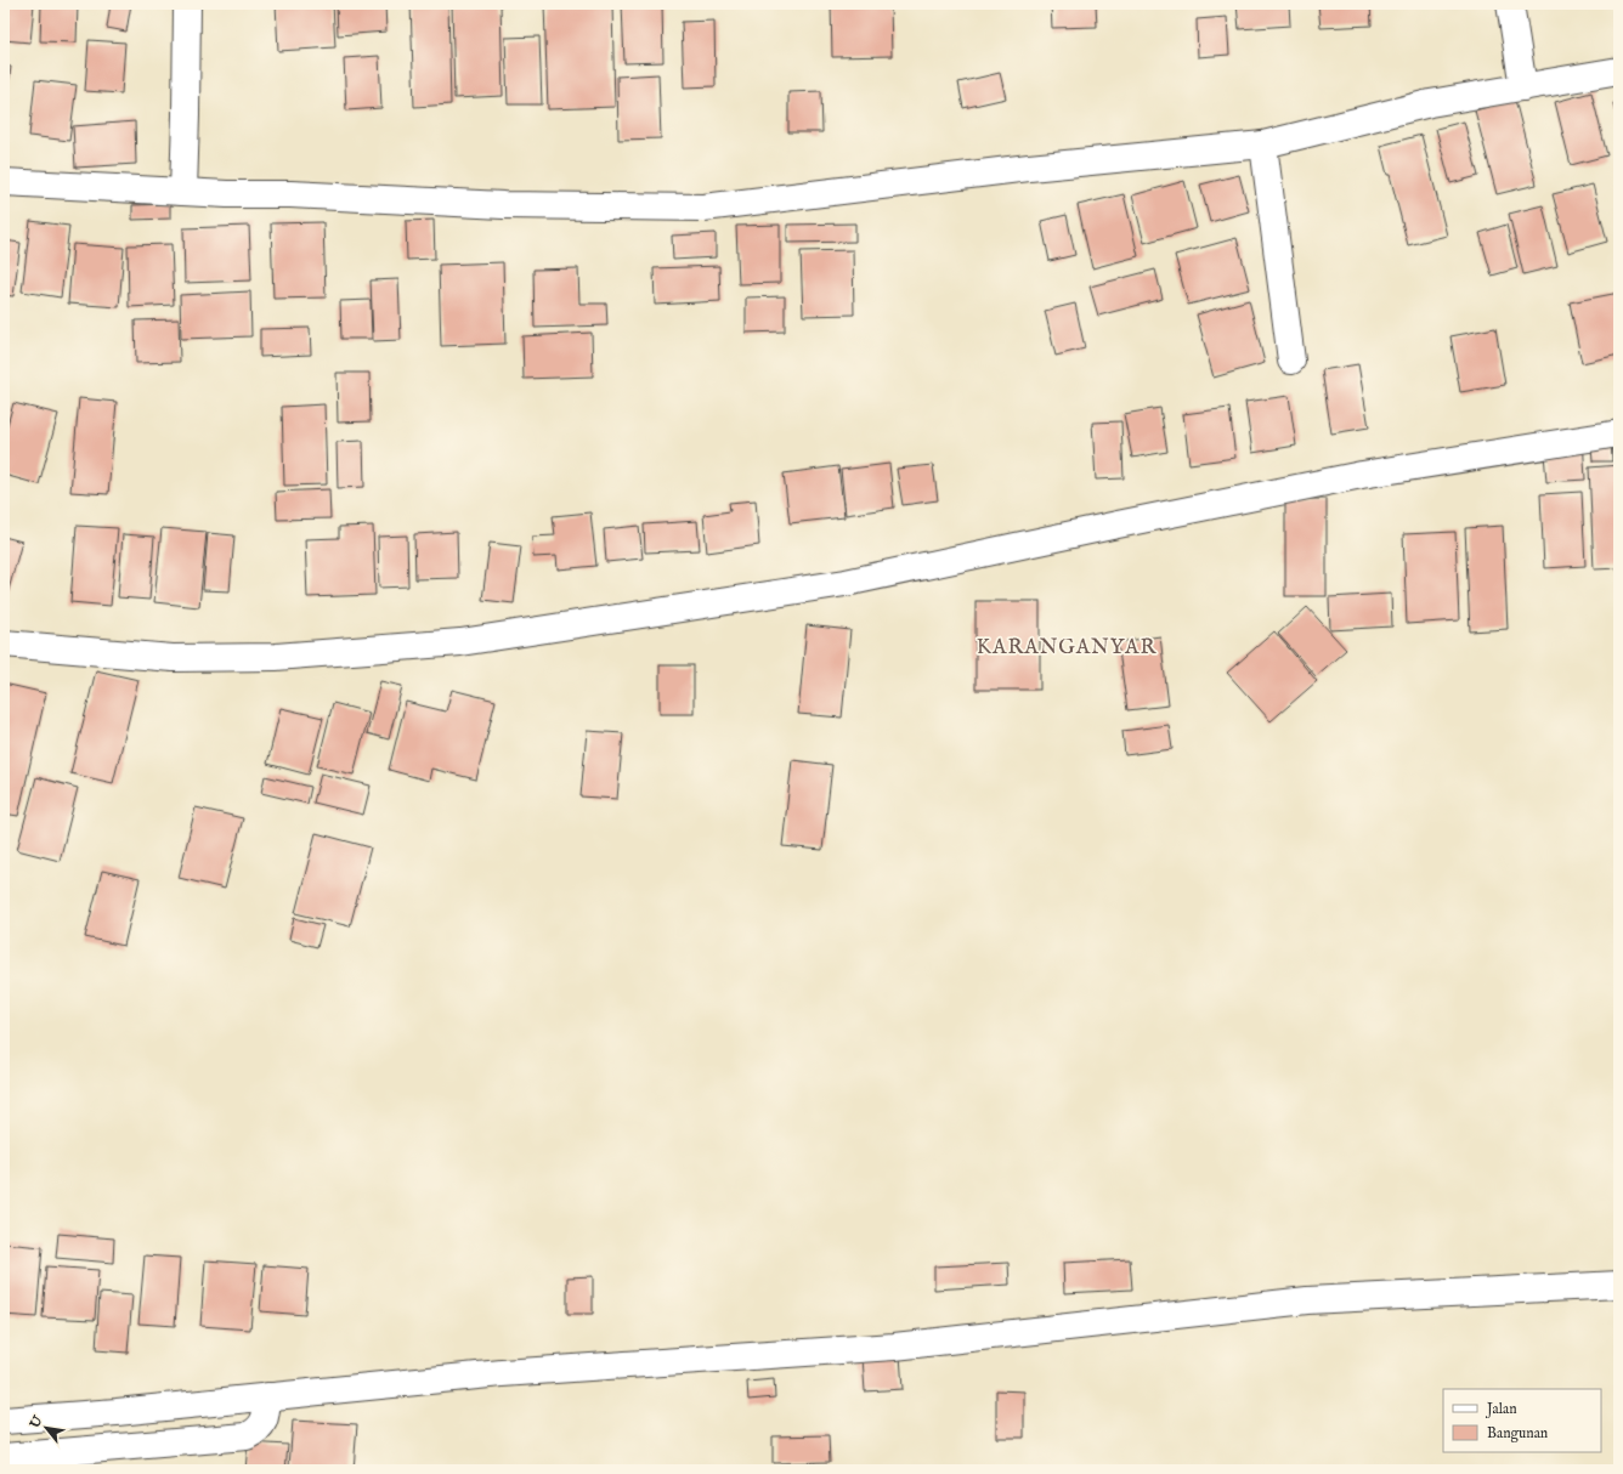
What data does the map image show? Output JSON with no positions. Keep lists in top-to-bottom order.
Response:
{
  "districts": ["KARANGANYAR"],
  "legend": ["Jalan", "Bangunan"],
  "north": "top left"
}
